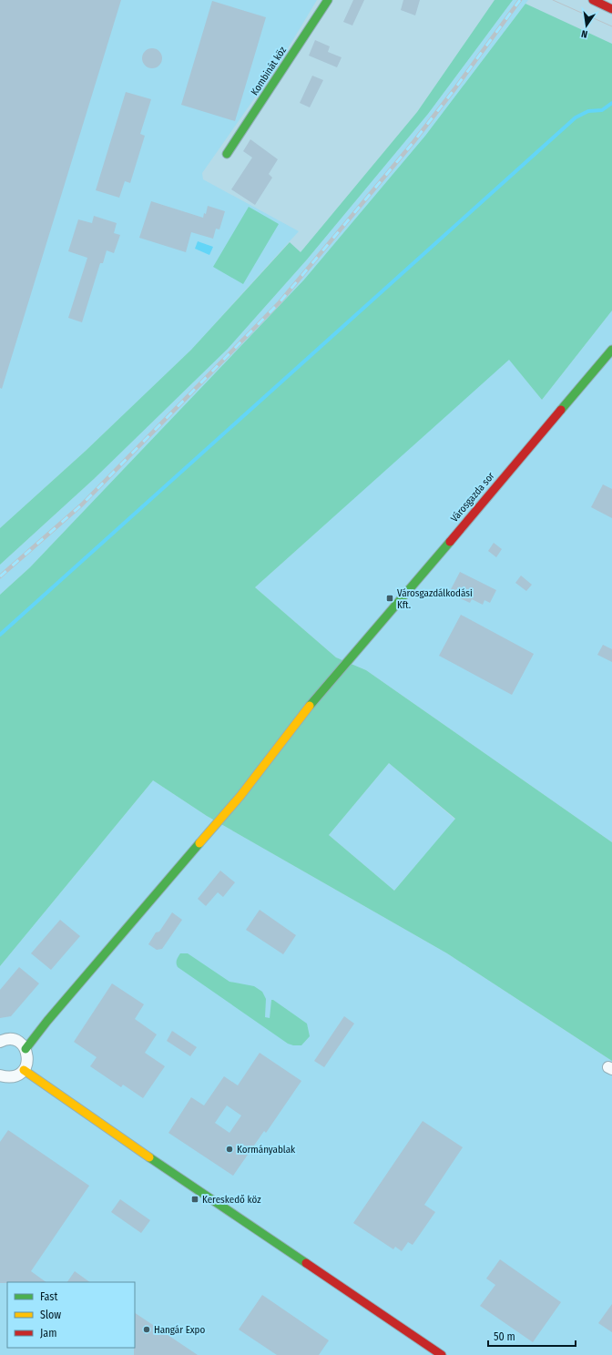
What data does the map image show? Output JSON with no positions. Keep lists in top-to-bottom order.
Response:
{
  "streets": {
    "street": ["Kombinát köz", "Városgazda sor"]
  },
  "places": {
    "transit": ["Városgazdálkodási Kft.", "Kereskedő köz"],
    "other": ["Kormányablak", "Hangár Expo"]
  },
  "legend": ["Fast", "Slow", "Jam"],
  "scale_bar": "50 m",
  "north": "bottom"
}
